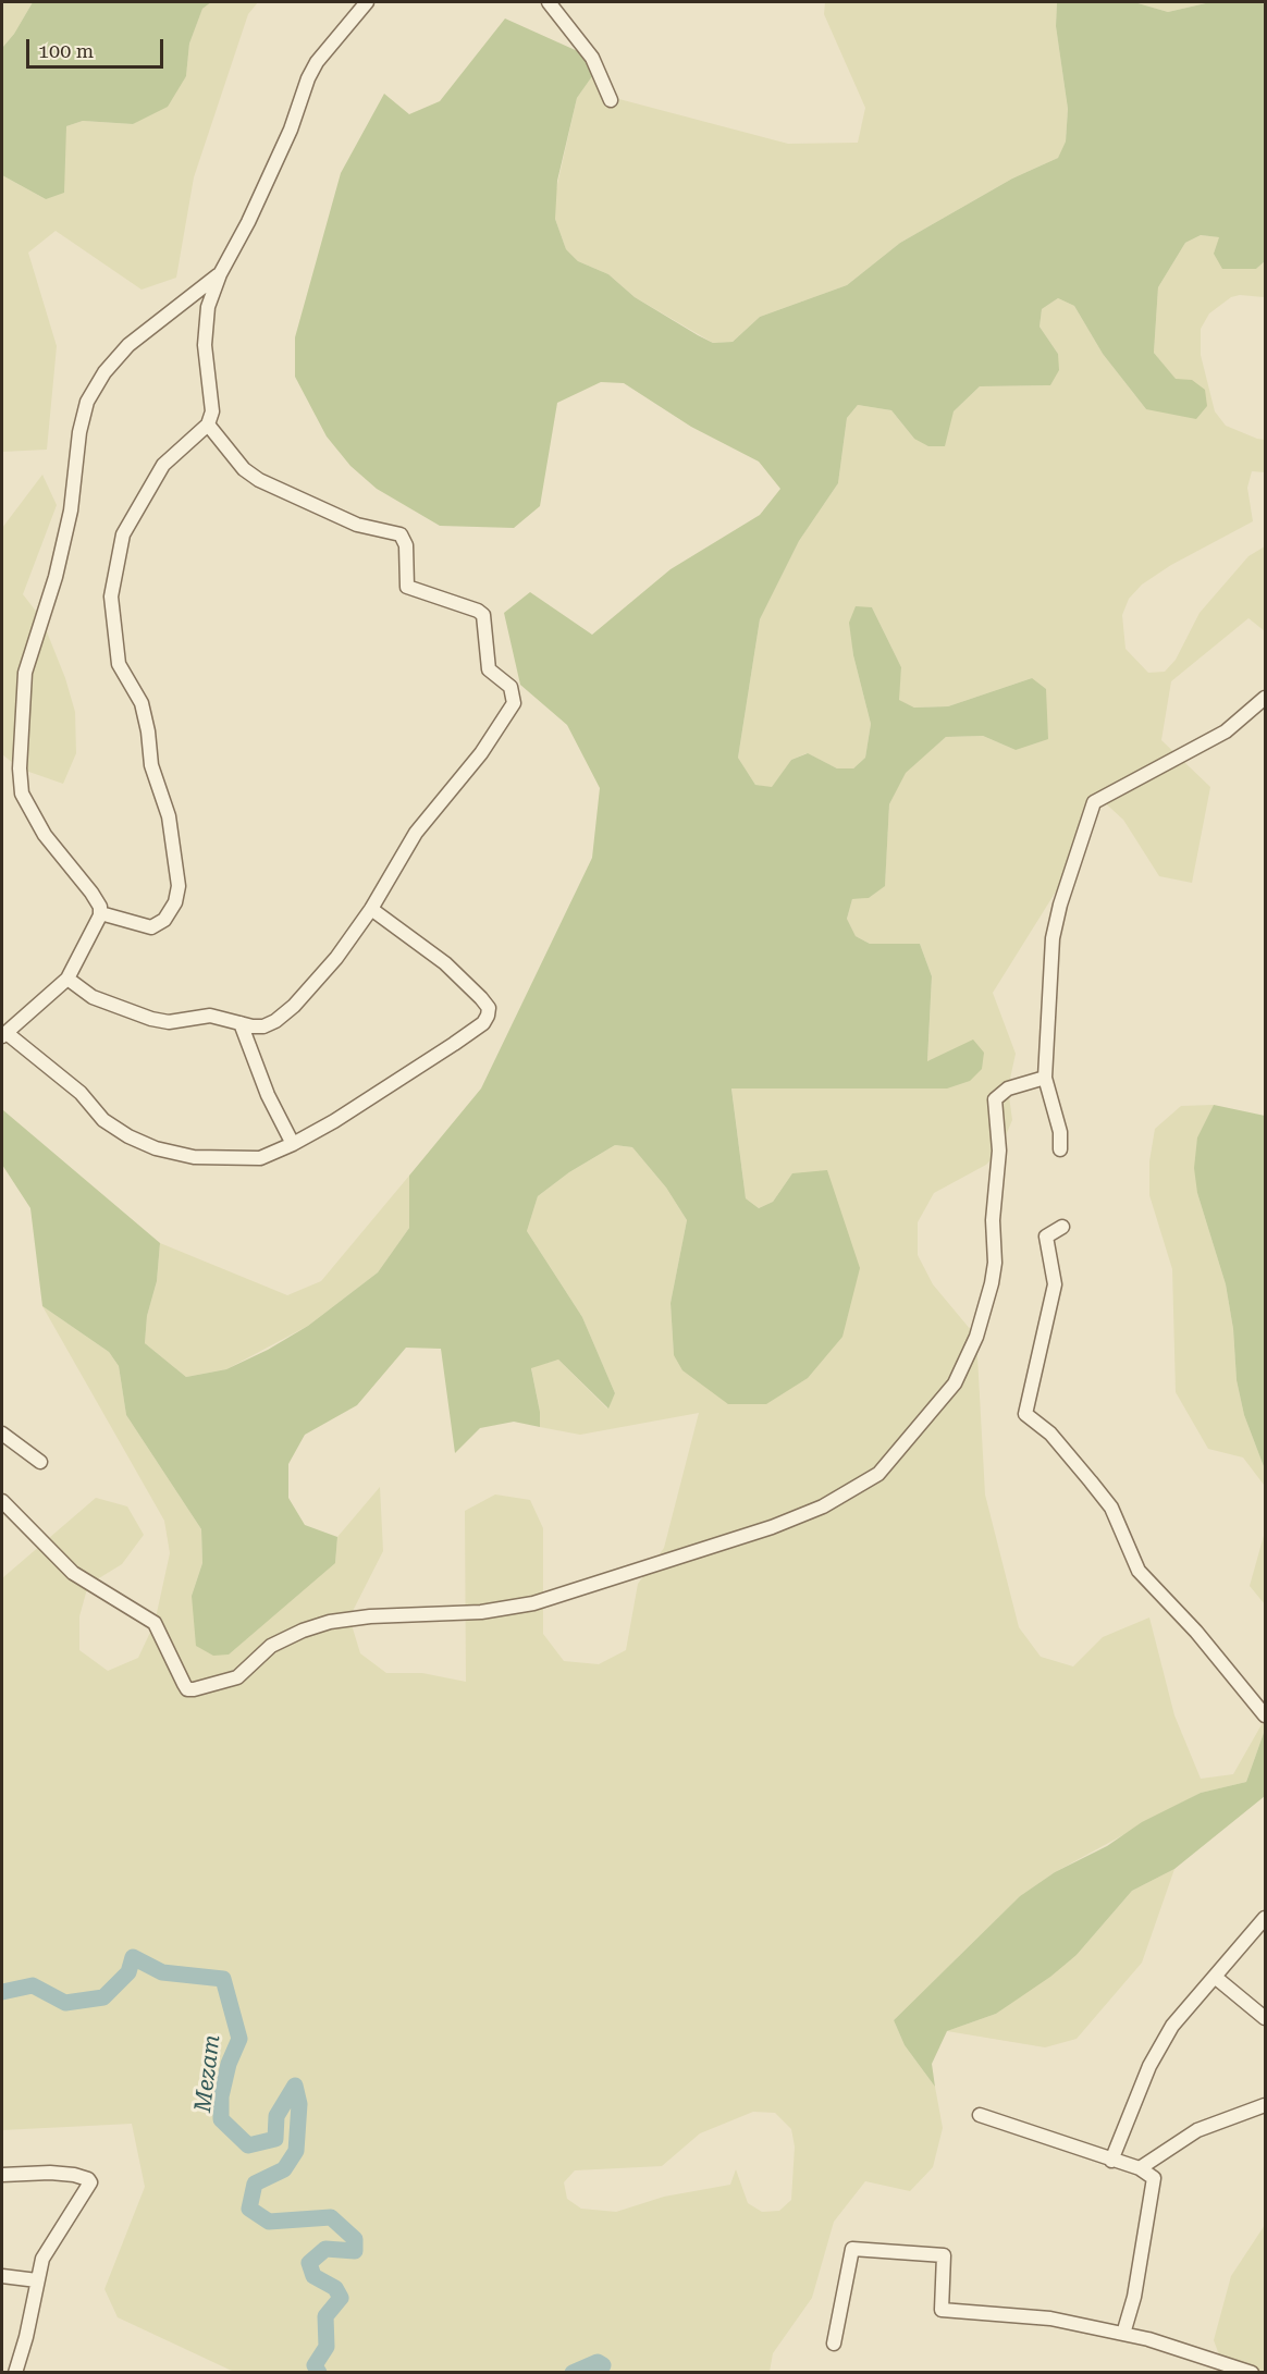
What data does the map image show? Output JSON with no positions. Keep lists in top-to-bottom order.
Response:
{
  "water": ["Mezam"],
  "scale_bar": "100 m"
}
